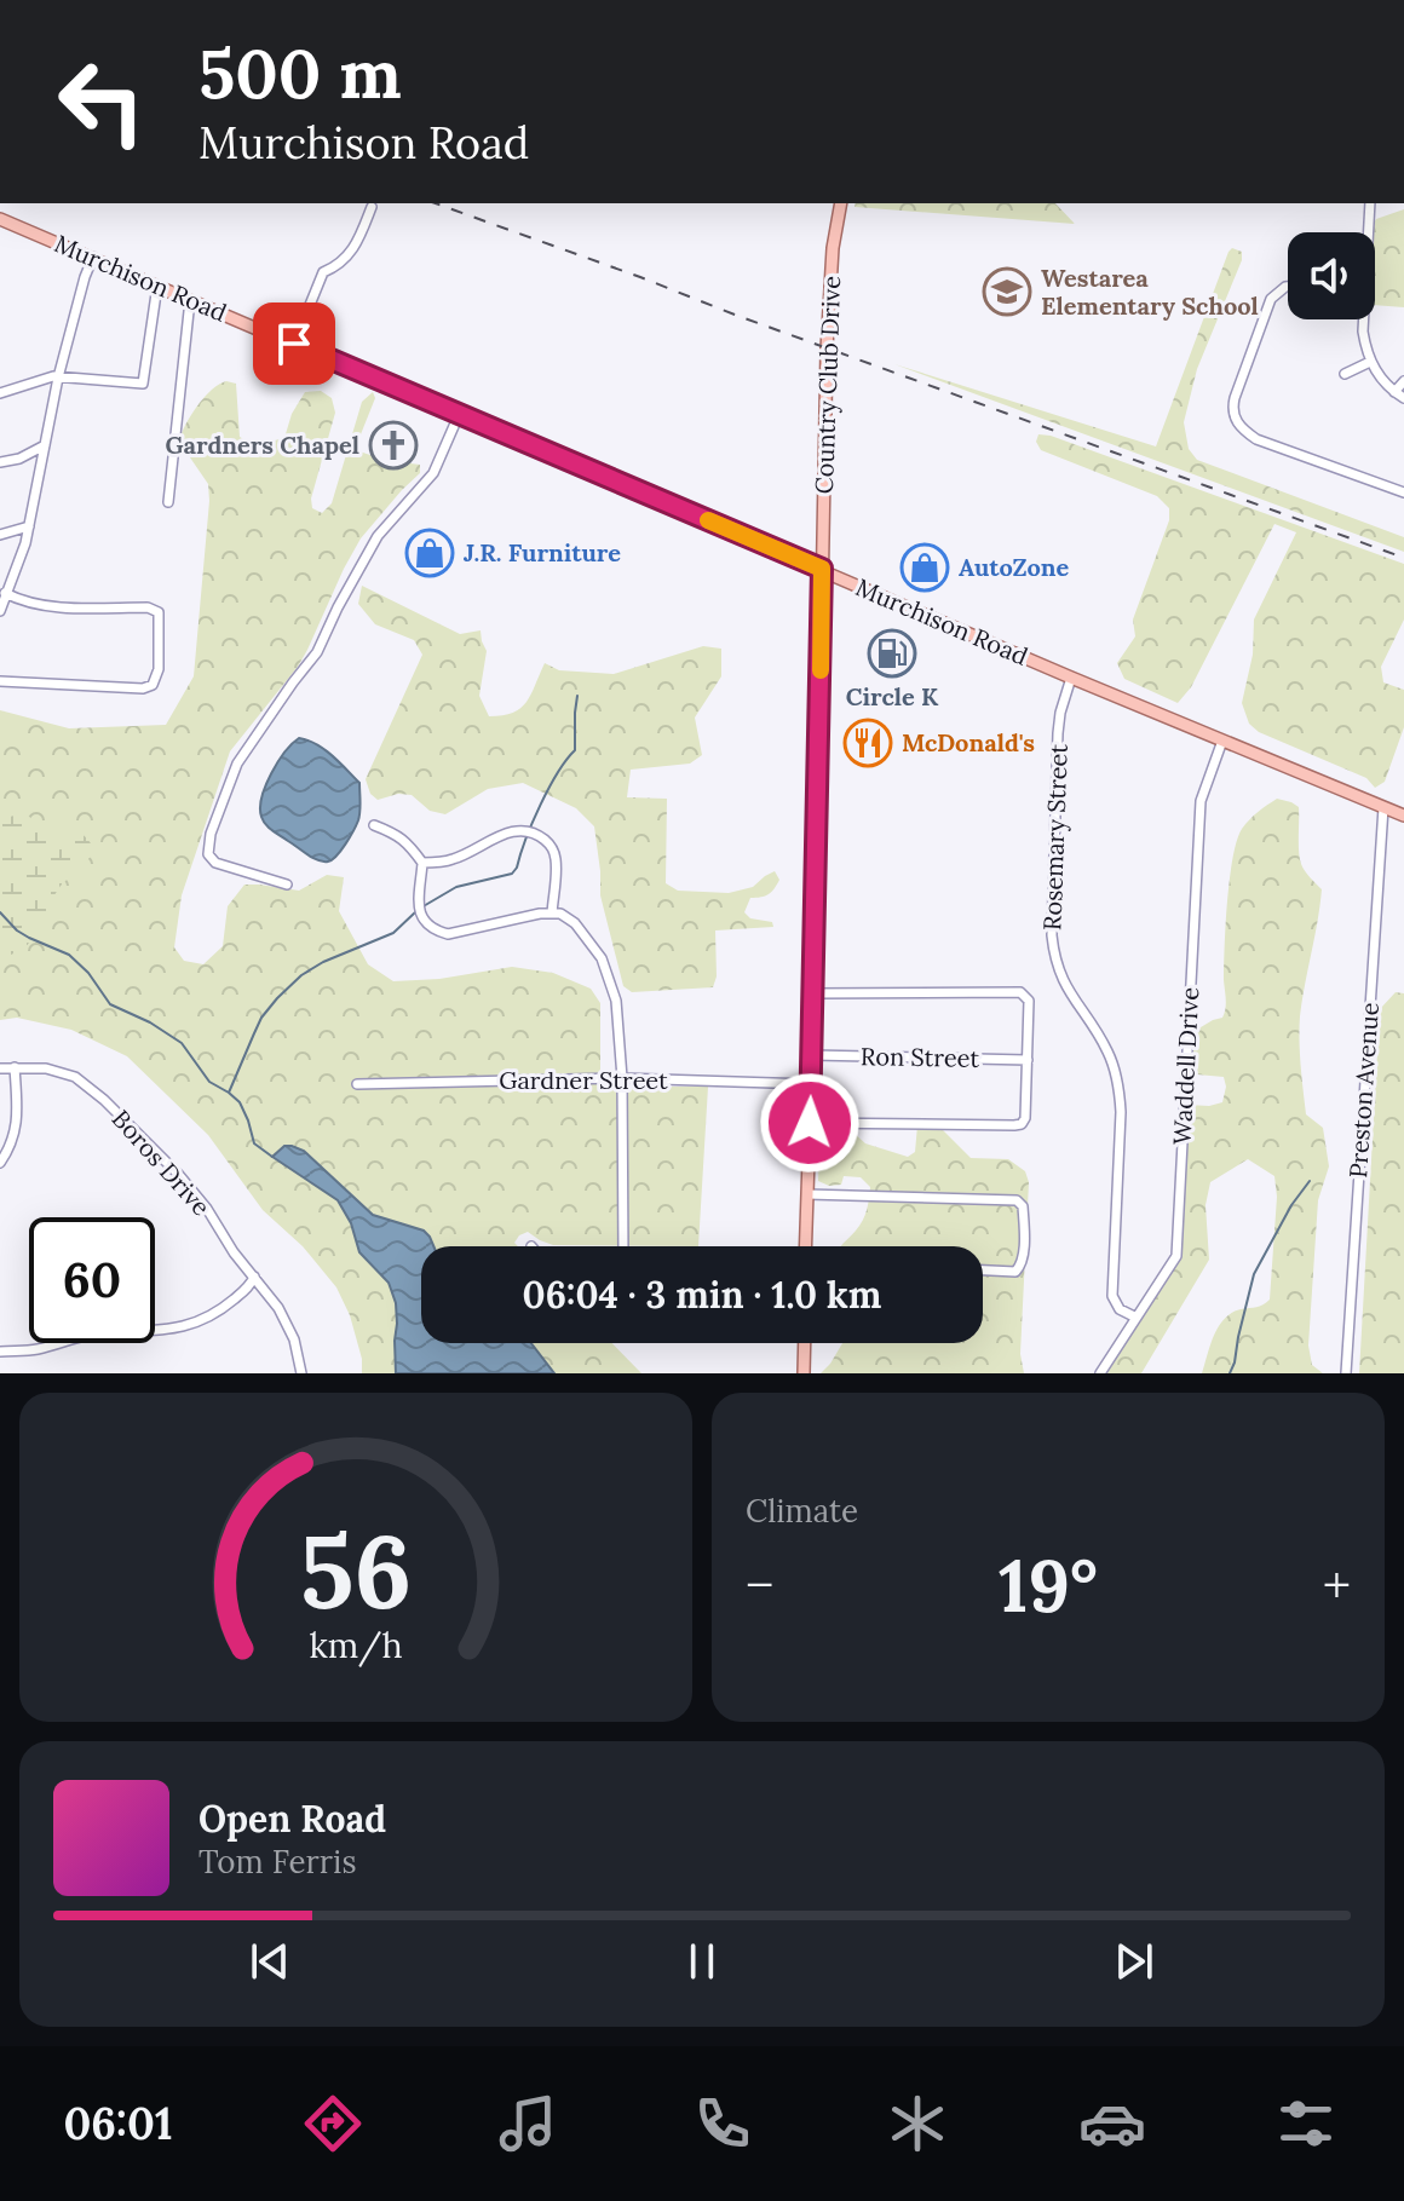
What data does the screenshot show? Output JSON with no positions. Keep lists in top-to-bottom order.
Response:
{
  "streets": {
    "main road": ["Murchison Road", "Country Club Drive"],
    "street": [
      "Rosemary Street",
      "Ron Street",
      "Waddell Drive",
      "Gardner Street",
      "Preston Avenue",
      "Boros Drive"
    ]
  },
  "crossings": [
    ["Murchison Road", "Country Club Drive"],
    ["Murchison Road", "Rosemary Street"],
    ["Murchison Road", "Waddell Drive"],
    ["Murchison Road", "Preston Avenue"],
    ["Country Club Drive", "Ron Street"],
    ["Country Club Drive", "Gardner Street"],
    ["Rosemary Street", "Waddell Drive"]
  ],
  "places": {
    "school or university": ["Westarea Elementary School"],
    "church": ["Gardners Chapel"],
    "shop": ["J.R. Furniture", "AutoZone"],
    "fuel station": ["Circle K"],
    "restaurant": ["McDonald's"]
  },
  "page": {
    "turn": ["500 m", "Murchison Road"],
    "limit": "60",
    "trip": "06:04 · 3 min · 1.0 km",
    "tile": "Climate",
    "heat": ["−", "19°", "+"],
    "song": ["Open Road", "Tom Ferris"],
    "tabs": "06:01",
    "gauge": ["56", "km/h"]
  }
}
